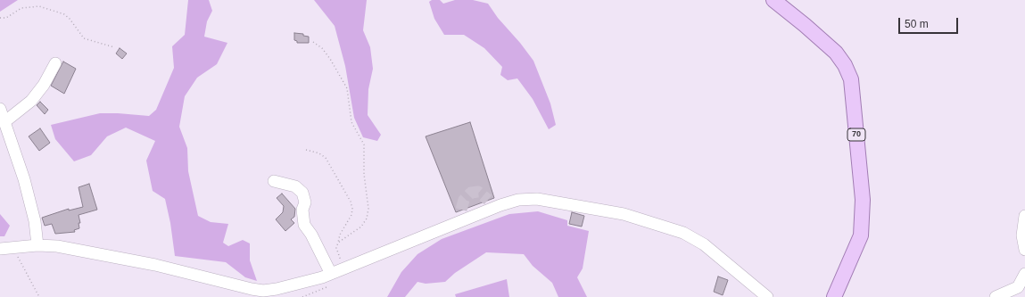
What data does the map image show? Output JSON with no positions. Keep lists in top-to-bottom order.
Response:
{
  "streets": {
    "main road": ["70"]
  },
  "scale_bar": "50 m"
}
